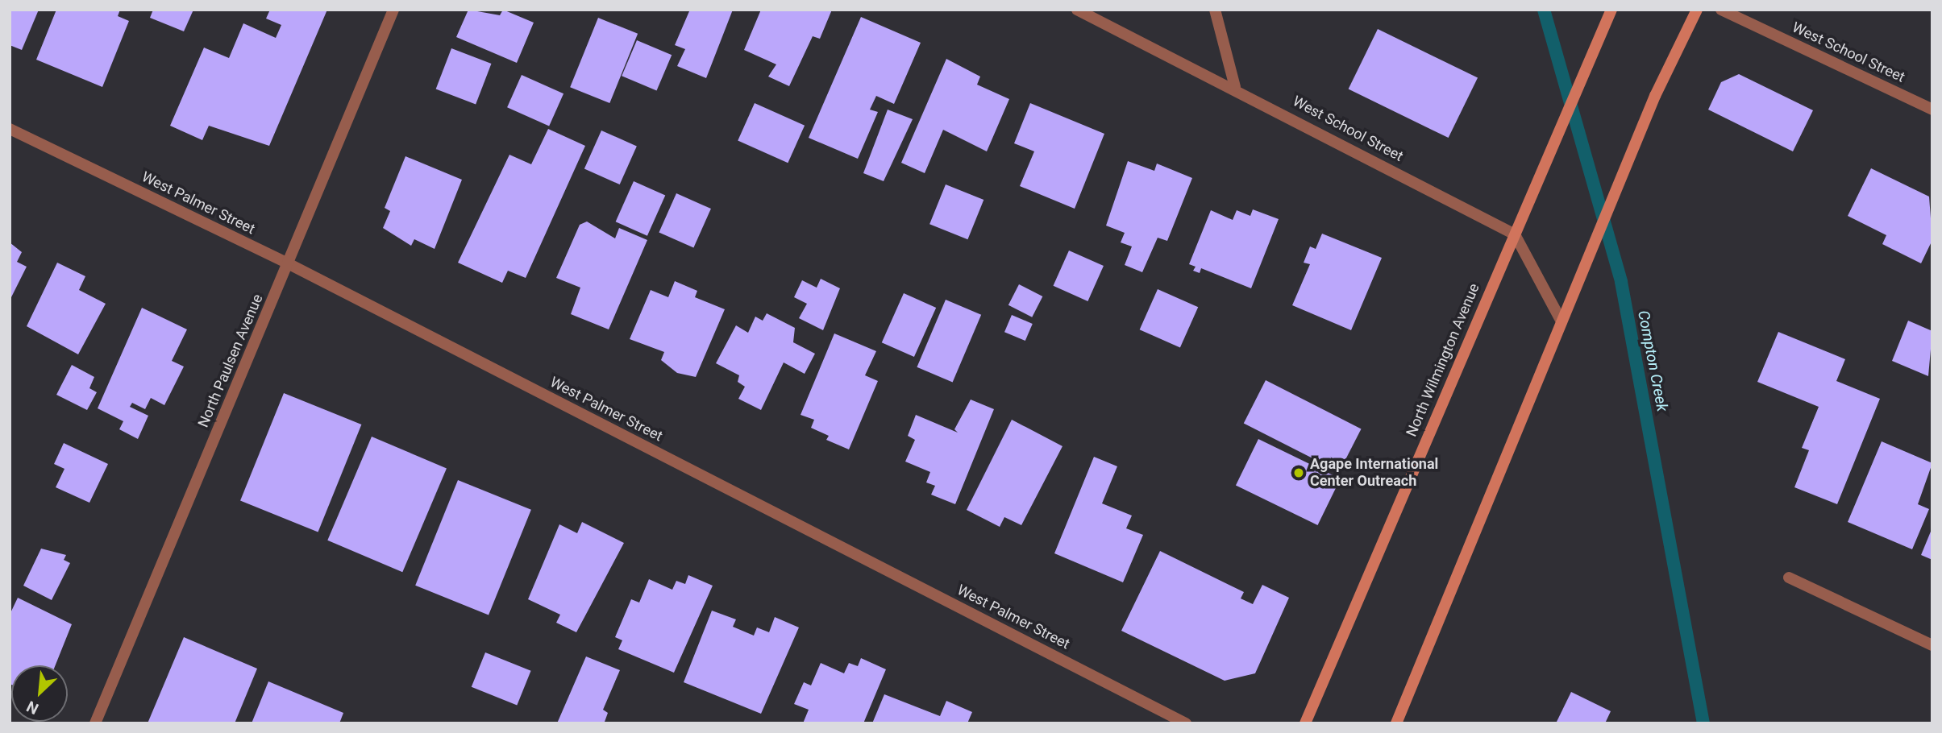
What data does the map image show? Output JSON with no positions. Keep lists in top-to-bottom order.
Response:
{
  "streets": {
    "main road": ["North Wilmington Avenue"],
    "street": ["West School Street", "West Palmer Street", "North Paulsen Avenue"]
  },
  "crossings": [
    ["West School Street", "North Wilmington Avenue"],
    ["West Palmer Street", "North Paulsen Avenue"]
  ],
  "water": ["Compton Creek"],
  "places": ["Agape International Center Outreach"],
  "north": "bottom left"
}
